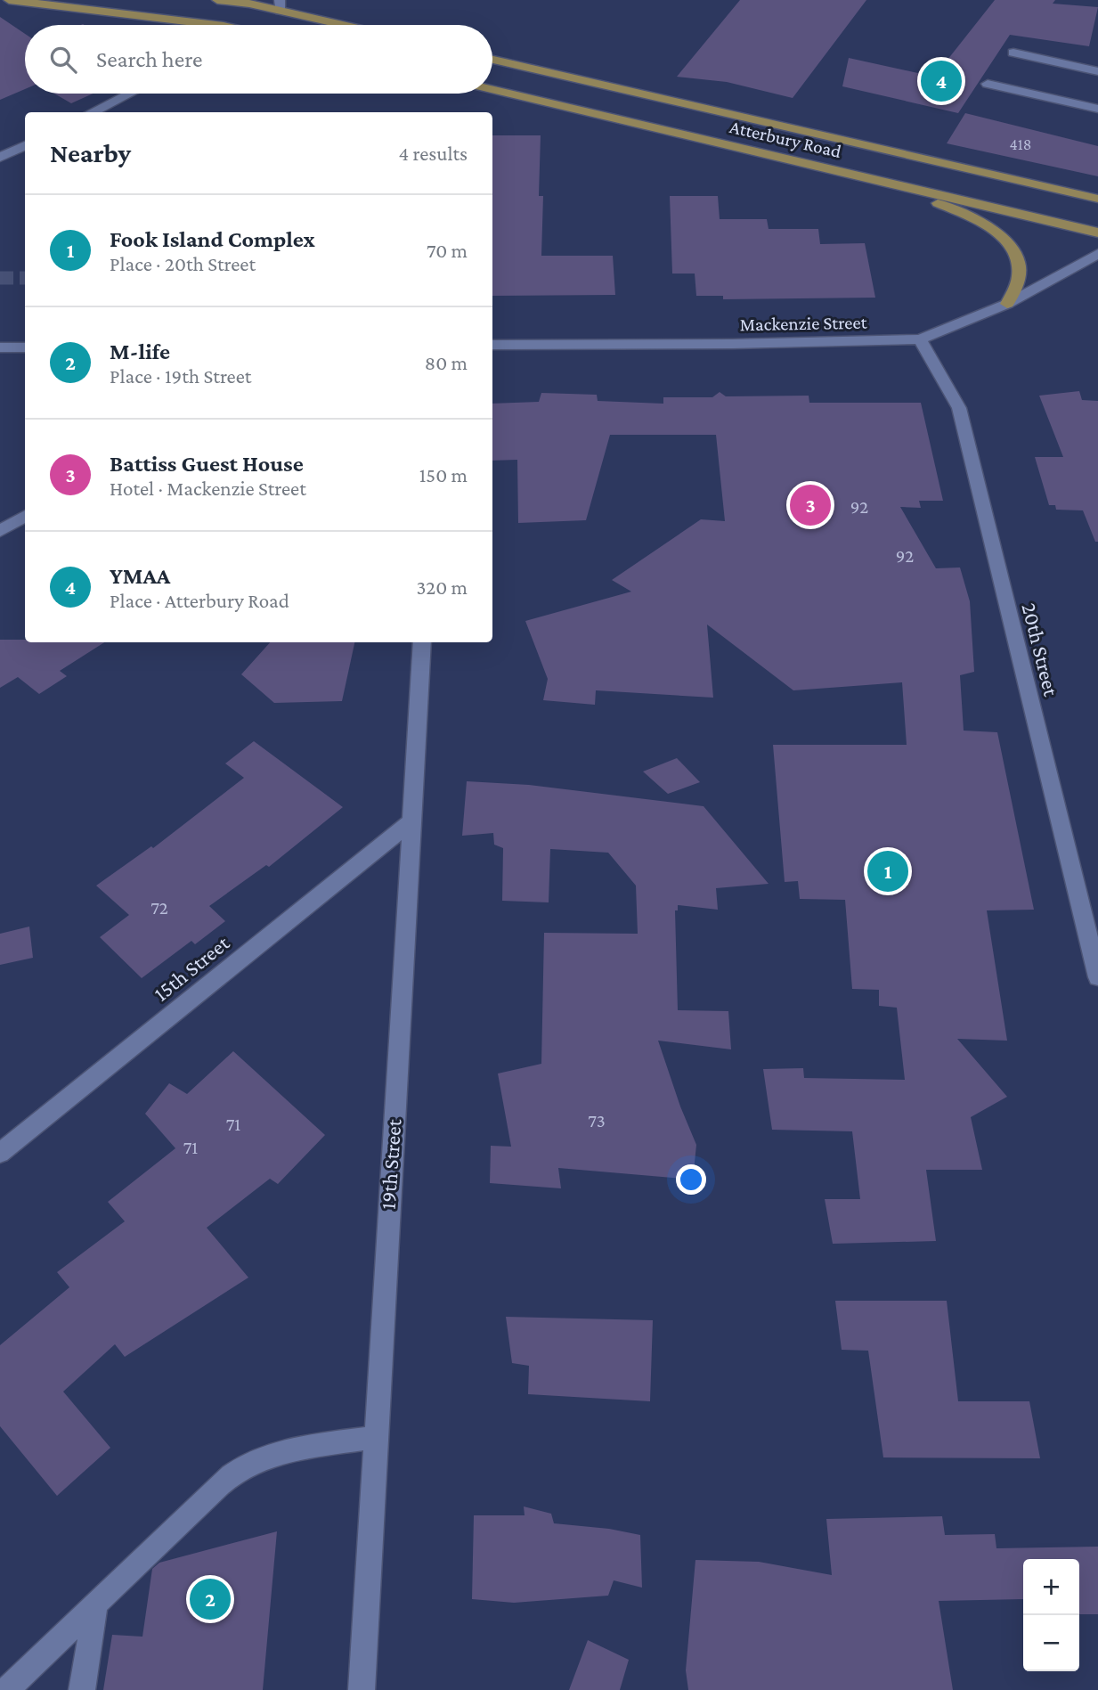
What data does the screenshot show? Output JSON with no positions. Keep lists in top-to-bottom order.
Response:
{
  "streets": {
    "main road": ["Atterbury Road"],
    "street": [
      "Mackenzie Street",
      "20th Street",
      "15th Street",
      "19th Street"
    ]
  },
  "crossings": [
    ["Mackenzie Street", "20th Street"],
    ["15th Street", "19th Street"]
  ],
  "house_numbers": [
    "418",
    "92",
    "92",
    "72",
    "73",
    "71",
    "71"
  ],
  "page": {
    "search": "Search here",
    "pins": [
      "4",
      "3",
      "1",
      "2"
    ],
    "heading": ["Nearby", "4 results"],
    "list": [
      {
        "mark": "1",
        "name": "Fook Island Complex",
        "note": "Place · 20th Street",
        "value": "70 m"
      },
      {
        "mark": "2",
        "name": "M-life",
        "note": "Place · 19th Street",
        "value": "80 m"
      },
      {
        "mark": "3",
        "name": "Battiss Guest House",
        "note": "Hotel · Mackenzie Street",
        "value": "150 m"
      },
      {
        "mark": "4",
        "name": "YMAA",
        "note": "Place · Atterbury Road",
        "value": "320 m"
      }
    ],
    "map_buttons": ["+", "−"]
  }
}
